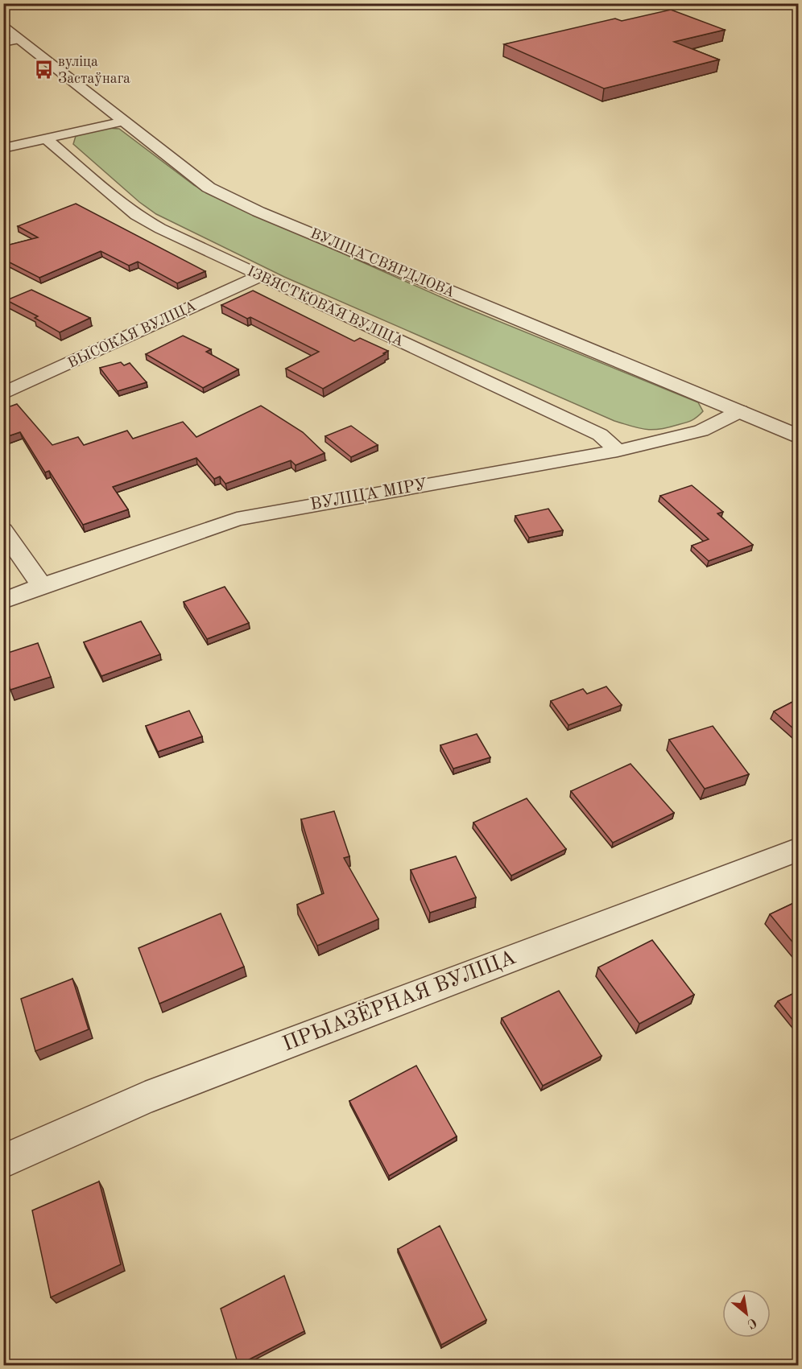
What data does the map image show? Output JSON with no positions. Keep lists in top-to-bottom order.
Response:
{
  "streets": {
    "street": [
      "ВУЛІЦА СВЯРДЛОВА",
      "ІЗВЯСТКОВАЯ ВУЛІЦА",
      "ВЫСОКАЯ ВУЛІЦА",
      "ВУЛІЦА МІРУ",
      "ПРЫАЗЁРНАЯ ВУЛІЦА"
    ]
  },
  "crossings": [
    ["ВУЛІЦА СВЯРДЛОВА", "ВУЛІЦА МІРУ"],
    ["ІЗВЯСТКОВАЯ ВУЛІЦА", "ВЫСОКАЯ ВУЛІЦА"],
    ["ІЗВЯСТКОВАЯ ВУЛІЦА", "ВУЛІЦА МІРУ"]
  ],
  "places": {
    "bus stop": ["вуліца Застаўнага"]
  },
  "north": "bottom right"
}
